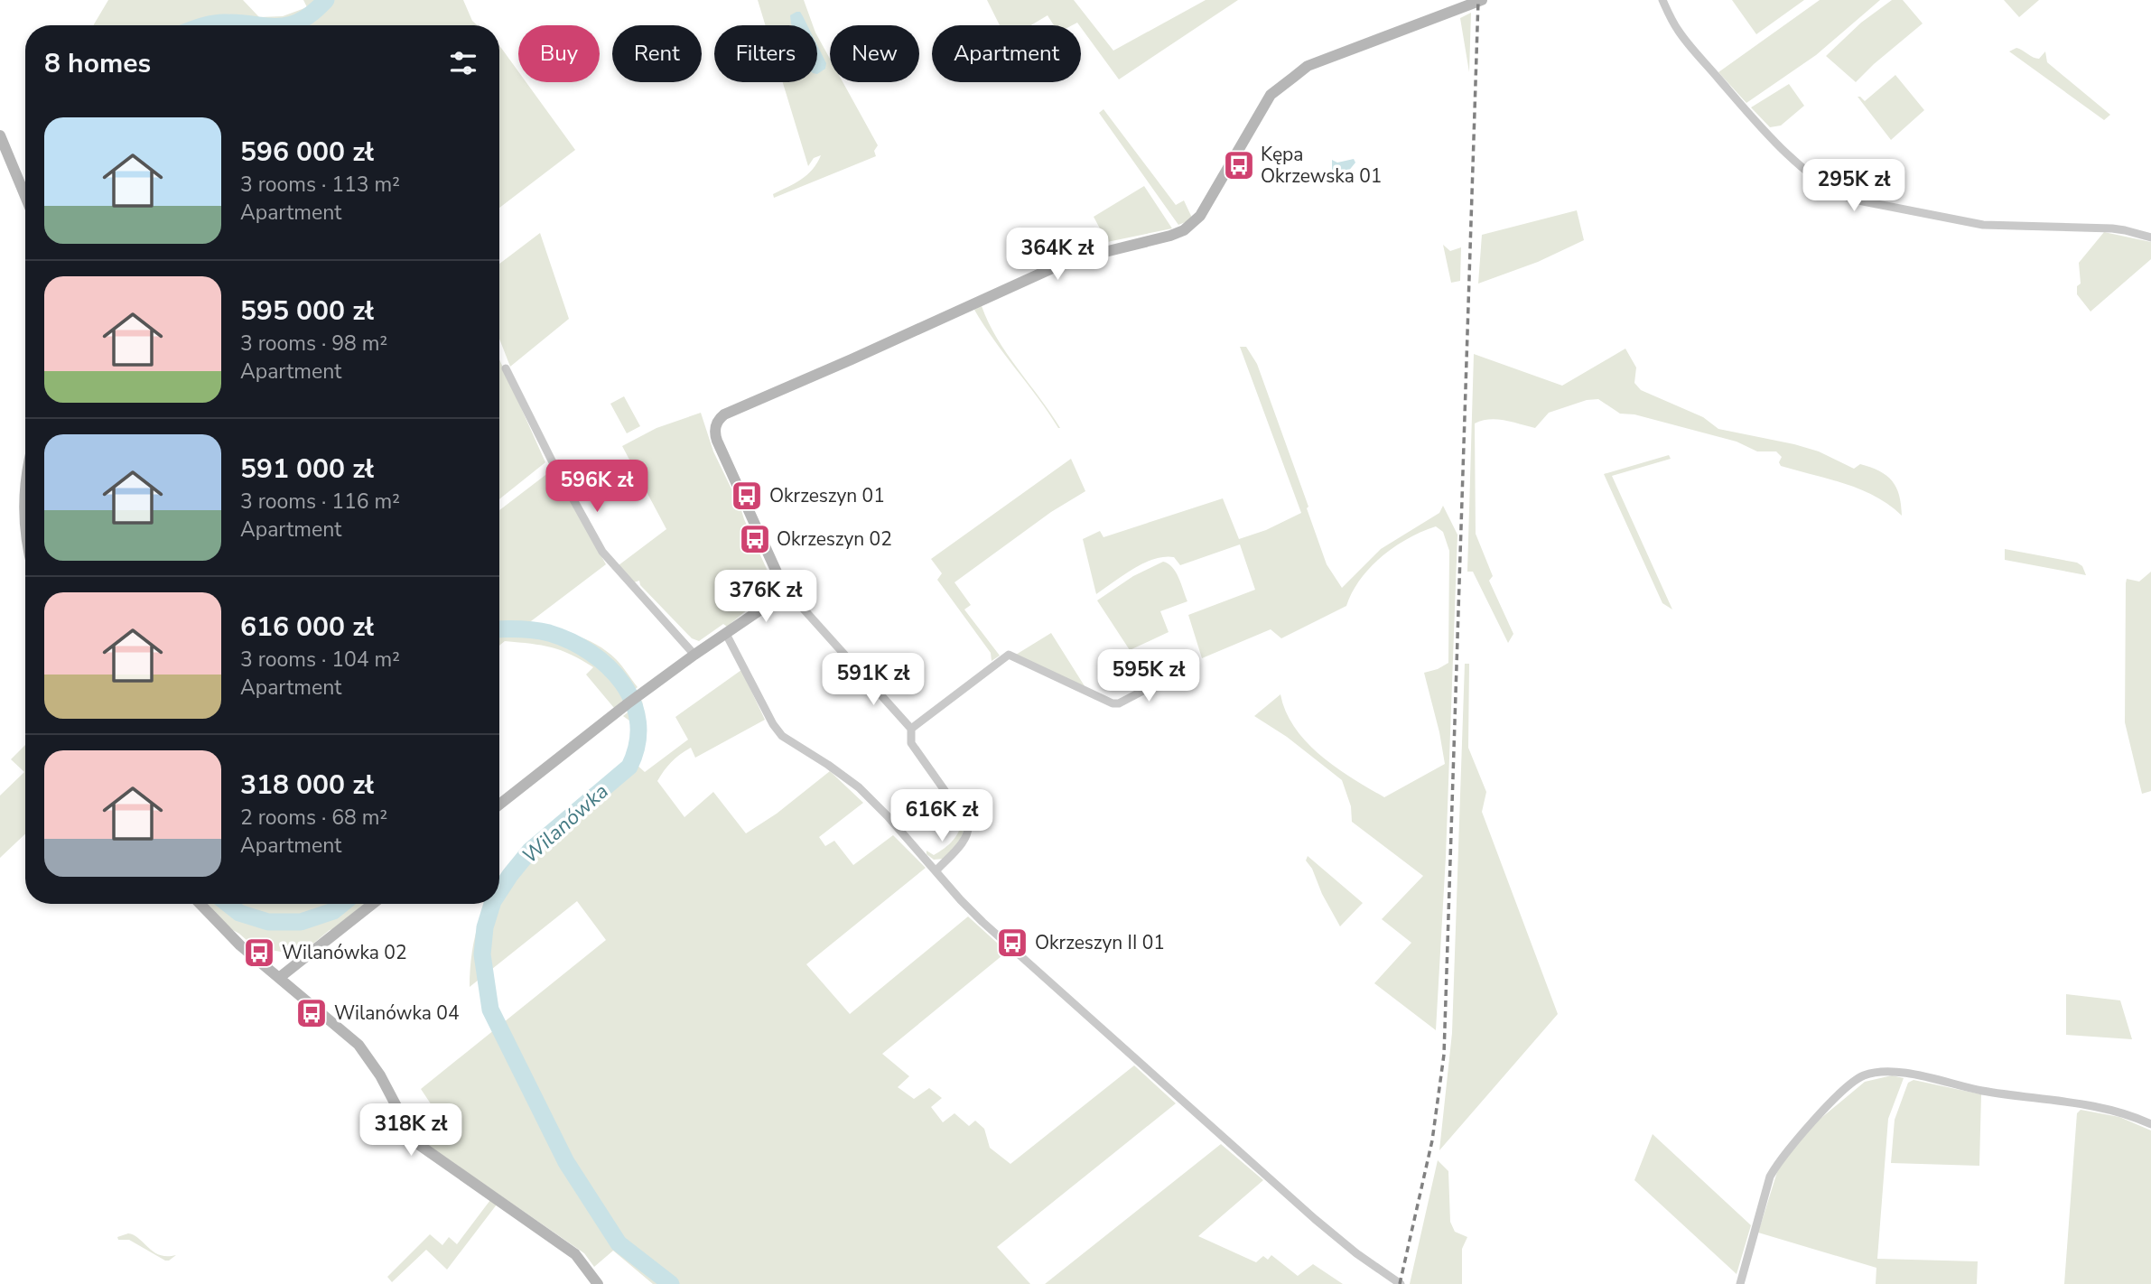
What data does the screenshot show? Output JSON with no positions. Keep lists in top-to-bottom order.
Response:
{
  "water": ["Wilanówka"],
  "places": {
    "bus stop": [
      "Kępa Okrzewska 01",
      "Okrzeszyn 01",
      "Okrzeszyn 02",
      "Okrzeszyn II 01",
      "Wilanówka 02",
      "Wilanówka 04"
    ]
  },
  "page": {
    "chip": [
      "Buy",
      "Rent",
      "Filters",
      "New",
      "Apartment"
    ],
    "heading": "8 homes",
    "list": [
      {
        "name": "596 000 zł",
        "note": "3 rooms · 113 m² · Apartment"
      },
      {
        "name": "595 000 zł",
        "note": "3 rooms · 98 m² · Apartment"
      },
      {
        "name": "591 000 zł",
        "note": "3 rooms · 116 m² · Apartment"
      },
      {
        "name": "616 000 zł",
        "note": "3 rooms · 104 m² · Apartment"
      },
      {
        "name": "318 000 zł",
        "note": "2 rooms · 68 m² · Apartment"
      }
    ],
    "price": [
      "295K zł",
      "364K zł",
      "596K zł",
      "376K zł",
      "595K zł",
      "591K zł",
      "616K zł",
      "318K zł"
    ]
  }
}
